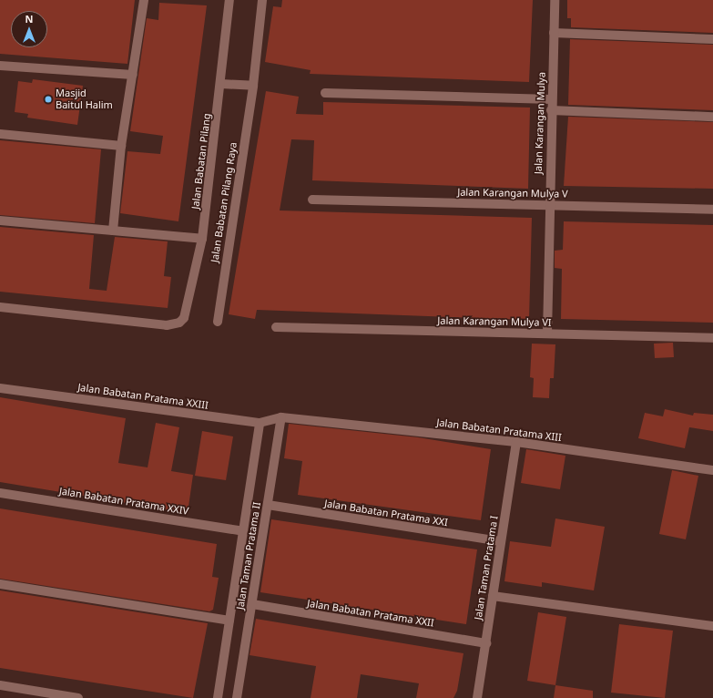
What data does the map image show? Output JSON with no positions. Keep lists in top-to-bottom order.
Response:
{
  "streets": {
    "street": [
      "Jalan Karangan Mulya",
      "Jalan Babatan Pilang",
      "Jalan Karangan Mulya V",
      "Jalan Babatan Pilang Raya",
      "Jalan Karangan Mulya VI",
      "Jalan Babatan Pratama XXIII",
      "Jalan Babatan Pratama XIII",
      "Jalan Babatan Pratama XXIV",
      "Jalan Babatan Pratama XXI",
      "Jalan Taman Pratama II",
      "Jalan Taman Pratama I",
      "Jalan Babatan Pratama XXII"
    ]
  },
  "crossings": [
    ["Jalan Karangan Mulya", "Jalan Karangan Mulya V"],
    ["Jalan Karangan Mulya", "Jalan Karangan Mulya VI"],
    ["Jalan Babatan Pratama XXIII", "Jalan Babatan Pratama XIII"],
    ["Jalan Babatan Pratama XXIII", "Jalan Taman Pratama II"],
    ["Jalan Babatan Pratama XIII", "Jalan Taman Pratama II"],
    ["Jalan Babatan Pratama XIII", "Jalan Taman Pratama I"],
    ["Jalan Babatan Pratama XXIV", "Jalan Taman Pratama II"],
    ["Jalan Babatan Pratama XXI", "Jalan Taman Pratama II"],
    ["Jalan Babatan Pratama XXI", "Jalan Taman Pratama I"],
    ["Jalan Taman Pratama II", "Jalan Babatan Pratama XXII"],
    ["Jalan Taman Pratama I", "Jalan Babatan Pratama XXII"]
  ],
  "places": ["Masjid Baitul Halim"],
  "north": "top"
}
